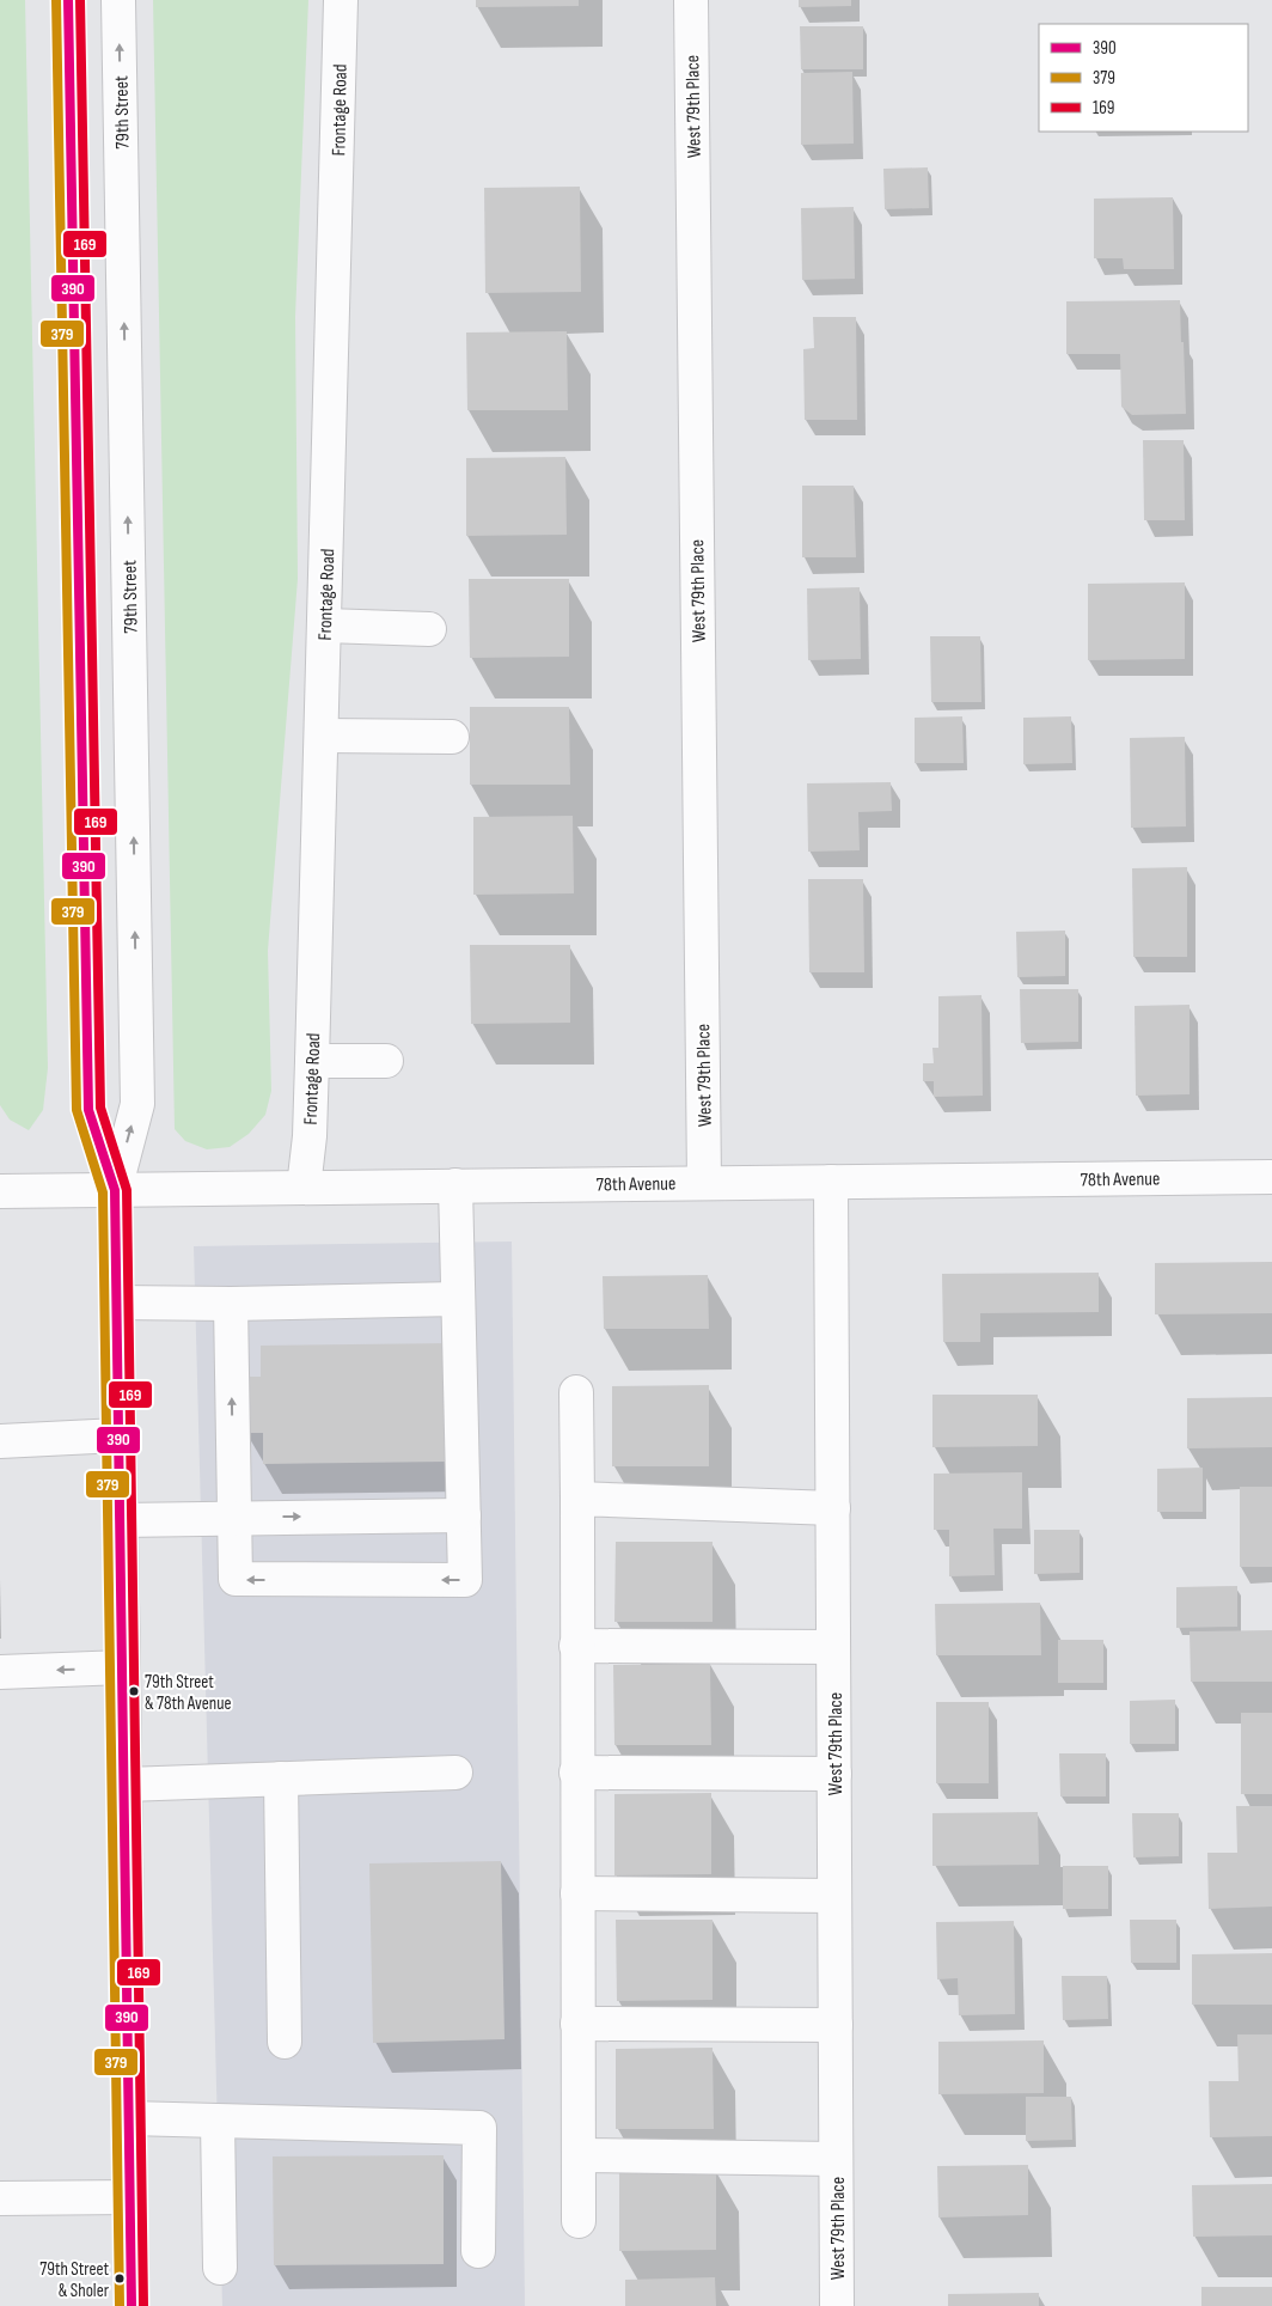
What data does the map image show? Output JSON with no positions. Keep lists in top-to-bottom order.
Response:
{
  "streets": {
    "street": [
      "West 79th Place",
      "Frontage Road",
      "79th Street",
      "78th Avenue"
    ]
  },
  "crossings": [
    ["West 79th Place", "78th Avenue"],
    ["Frontage Road", "78th Avenue"],
    ["79th Street", "78th Avenue"]
  ],
  "places": ["79th Street & 78th Avenue", "79th Street & Sholer"],
  "lines": ["transit line 390", "transit line 379", "transit line 169"],
  "legend": ["390", "379", "169"]
}
